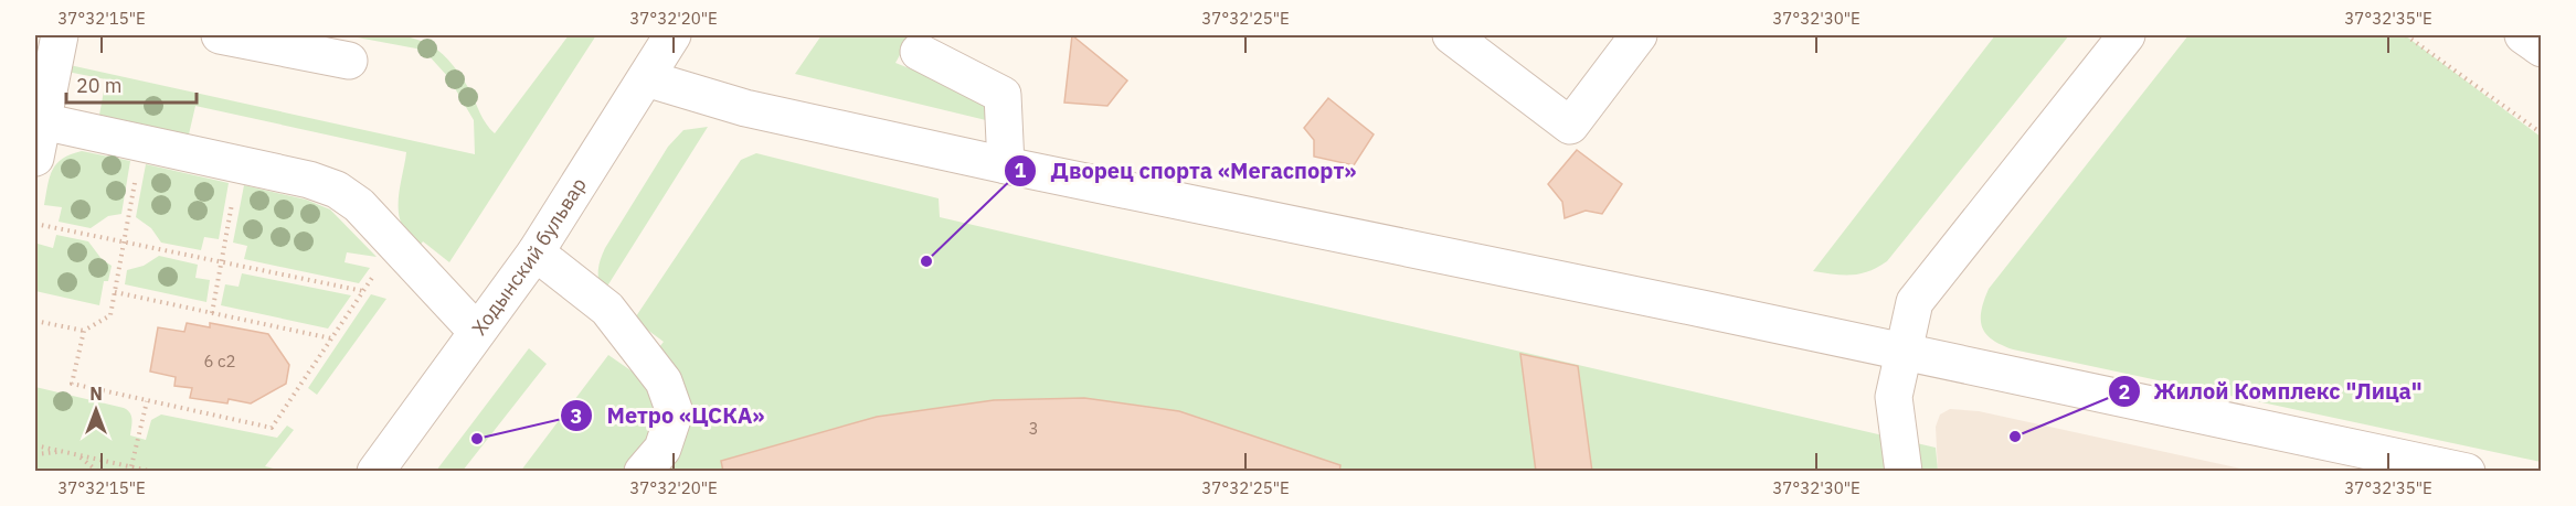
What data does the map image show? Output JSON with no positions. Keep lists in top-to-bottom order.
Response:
{
  "streets": {
    "street": ["Ходынский бульвар"]
  },
  "places": ["Дворец спорта «Мегаспорт»", "Жилой Комплекс \"Лица\"", "Метро «ЦСКА»"],
  "house_numbers": ["6 с2", "3"],
  "scale_bar": "20 m",
  "north": "top",
  "coordinates": [
    "37°32'15\"E",
    "37°32'20\"E",
    "37°32'25\"E",
    "37°32'30\"E",
    "37°32'35\"E"
  ]
}
